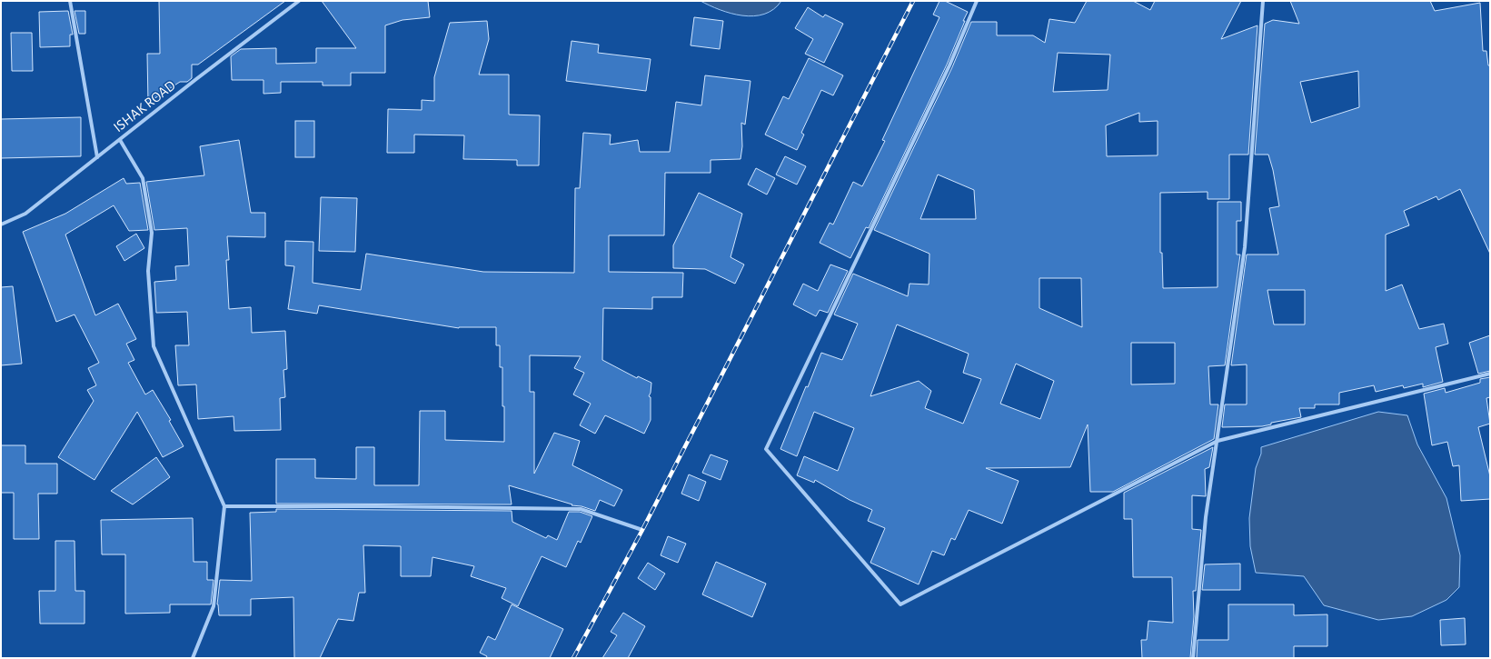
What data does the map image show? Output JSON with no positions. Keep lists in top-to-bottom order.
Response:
{
  "streets": {
    "street": ["ISHAK ROAD"]
  }
}
